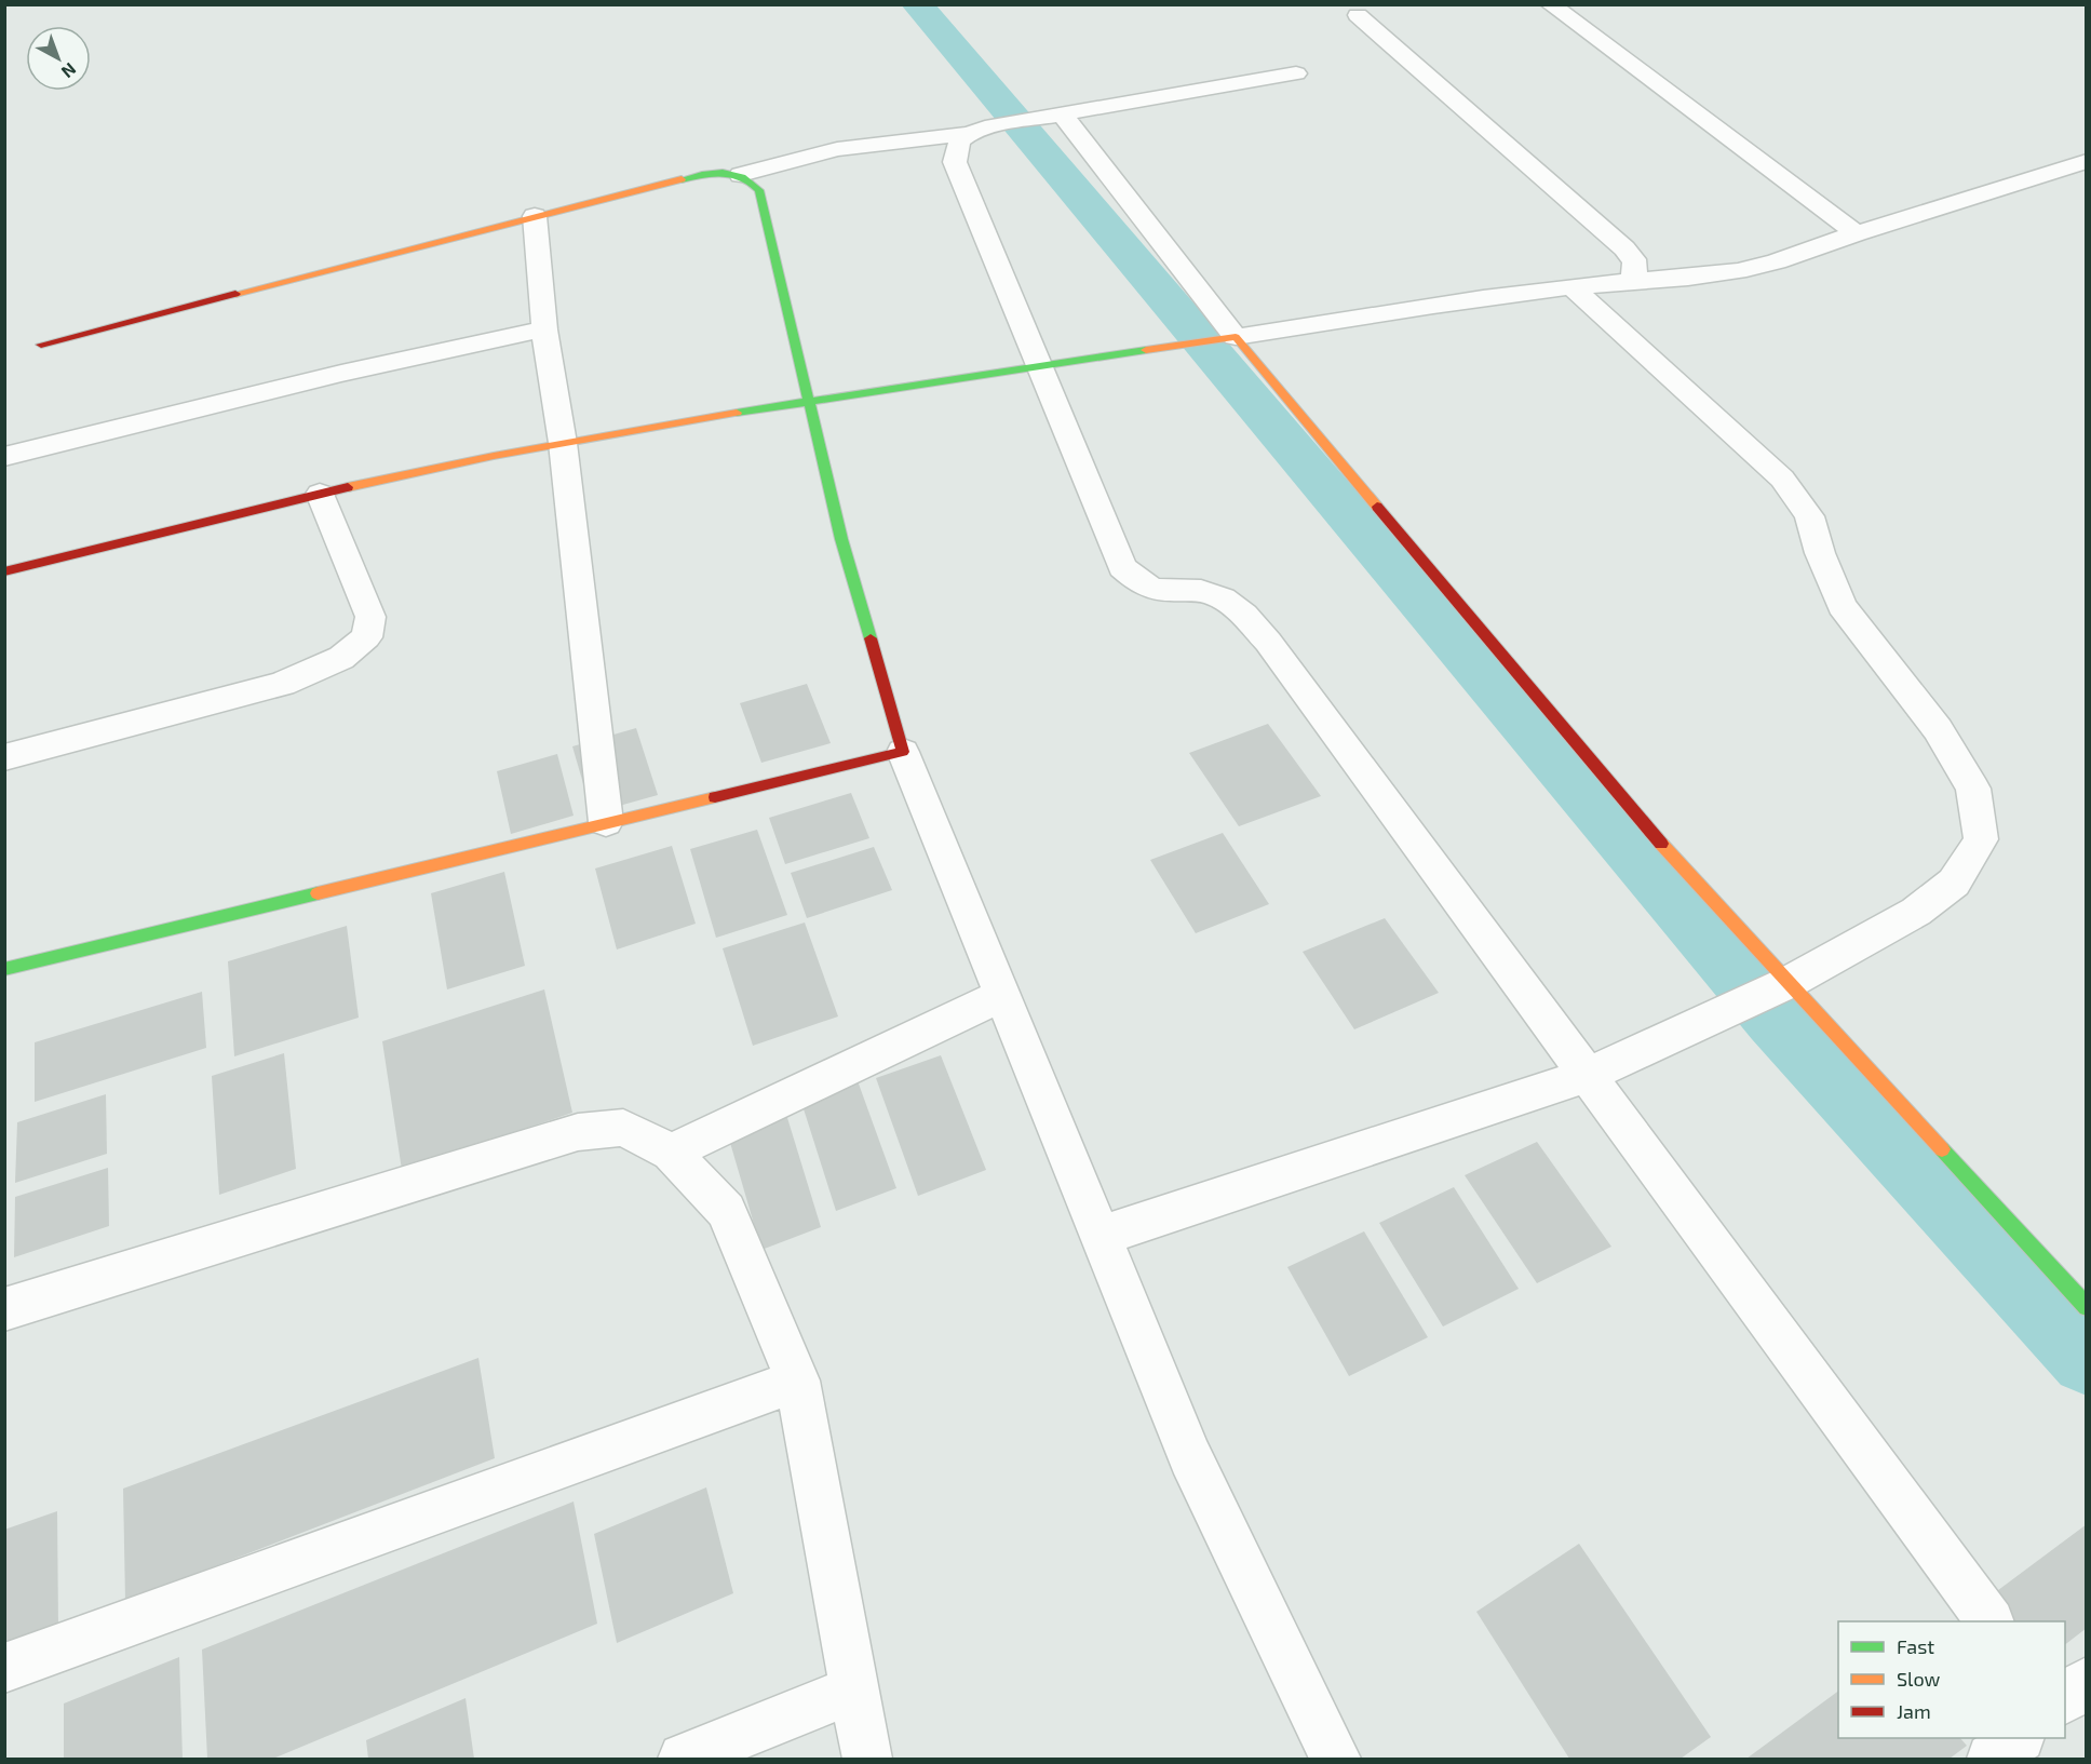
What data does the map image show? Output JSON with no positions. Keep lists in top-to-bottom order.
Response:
{
  "legend": ["Fast", "Slow", "Jam"],
  "north": "bottom right"
}
